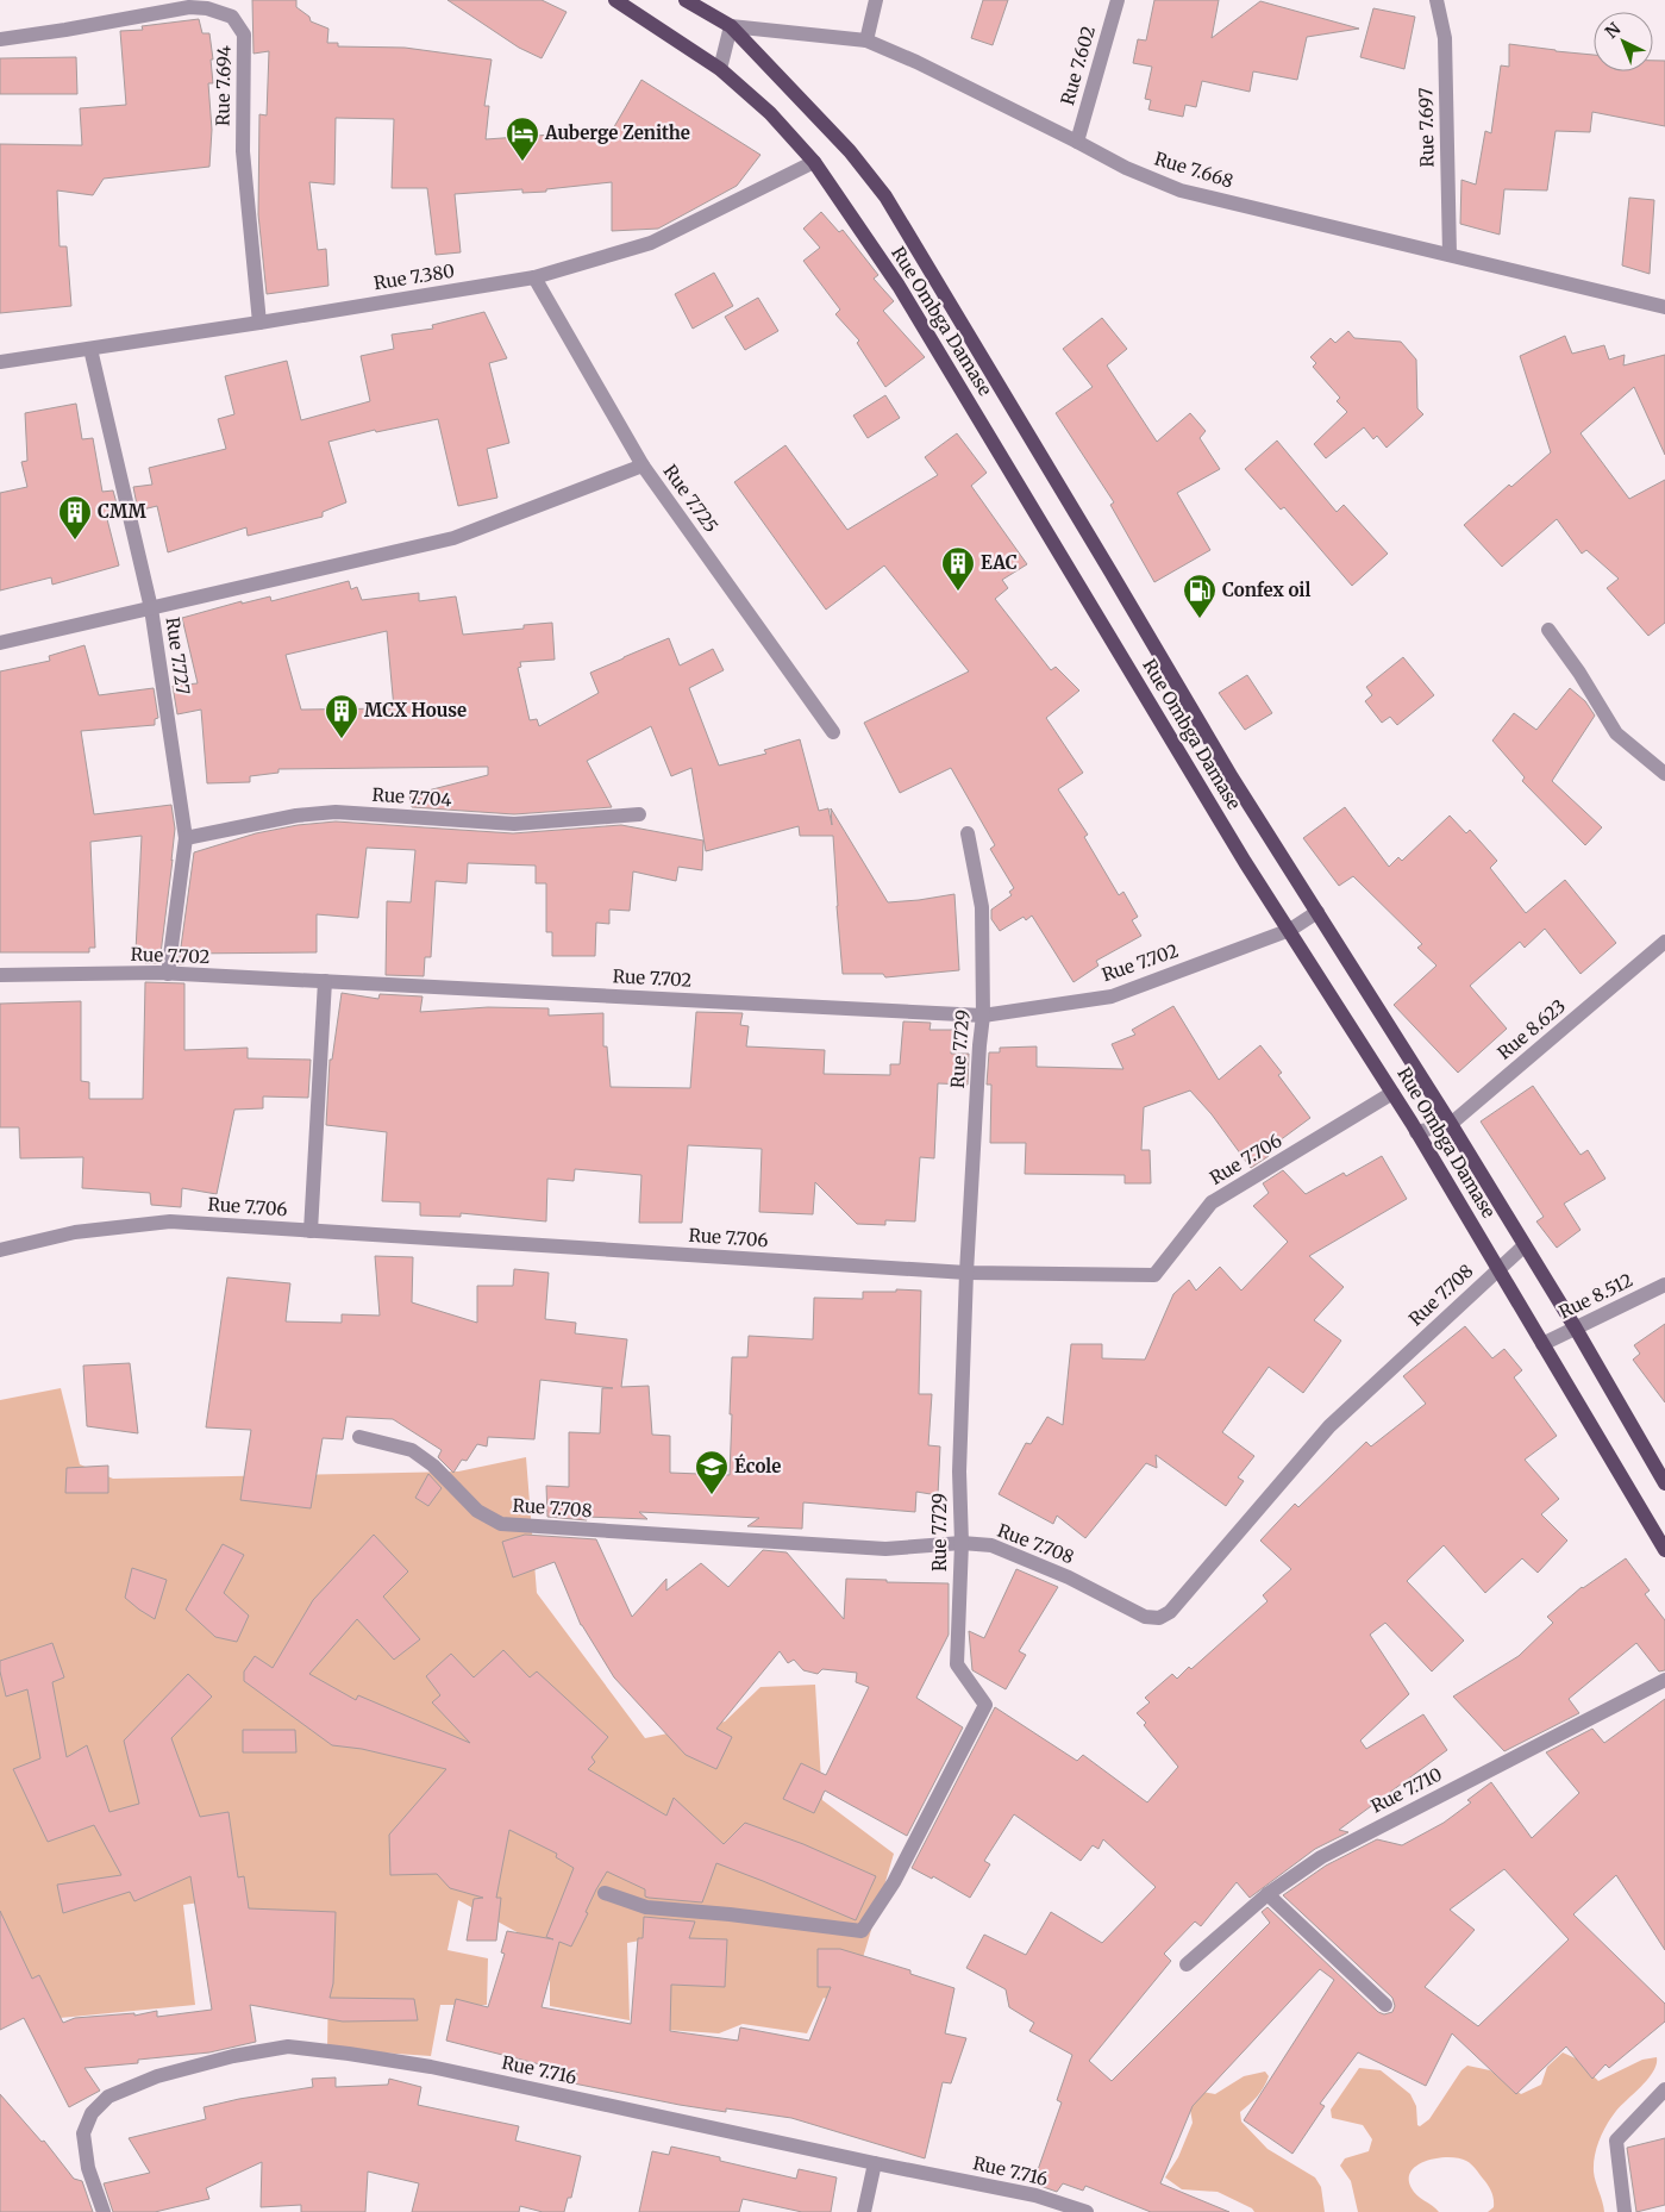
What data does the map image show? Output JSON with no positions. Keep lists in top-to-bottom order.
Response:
{
  "streets": {
    "main road": ["Rue Ombga Damase"],
    "street": [
      "Rue 7.602",
      "Rue 7.694",
      "Rue 7.697",
      "Rue 7.668",
      "Rue 7.380",
      "Rue 7.725",
      "Rue 7.727",
      "Rue 7.704",
      "Rue 7.702",
      "Rue 8.623",
      "Rue 7.729",
      "Rue 7.706",
      "Rue 7.708",
      "Rue 8.512",
      "Rue 7.710",
      "Rue 7.716"
    ]
  },
  "crossings": [
    ["Rue 7.602", "Rue 7.668"],
    ["Rue 7.694", "Rue 7.380"],
    ["Rue 7.697", "Rue 7.668"],
    ["Rue 7.668", "Rue Ombga Damase"],
    ["Rue 7.380", "Rue Ombga Damase"],
    ["Rue 7.380", "Rue 7.725"],
    ["Rue 7.380", "Rue 7.727"],
    ["Rue Ombga Damase", "Rue 7.702"],
    ["Rue Ombga Damase", "Rue 8.623"],
    ["Rue Ombga Damase", "Rue 7.706"],
    ["Rue Ombga Damase", "Rue 7.708"],
    ["Rue Ombga Damase", "Rue 8.512"],
    ["Rue 7.727", "Rue 7.704"],
    ["Rue 7.727", "Rue 7.702"],
    ["Rue 7.702", "Rue 7.729"],
    ["Rue 7.729", "Rue 7.706"],
    ["Rue 7.729", "Rue 7.708"]
  ],
  "places": {
    "hotel": ["Auberge Zenithe"],
    "building": ["CMM", "EAC", "MCX House"],
    "fuel station": ["Confex oil"],
    "school or university": ["École"]
  },
  "north": "top left"
}
